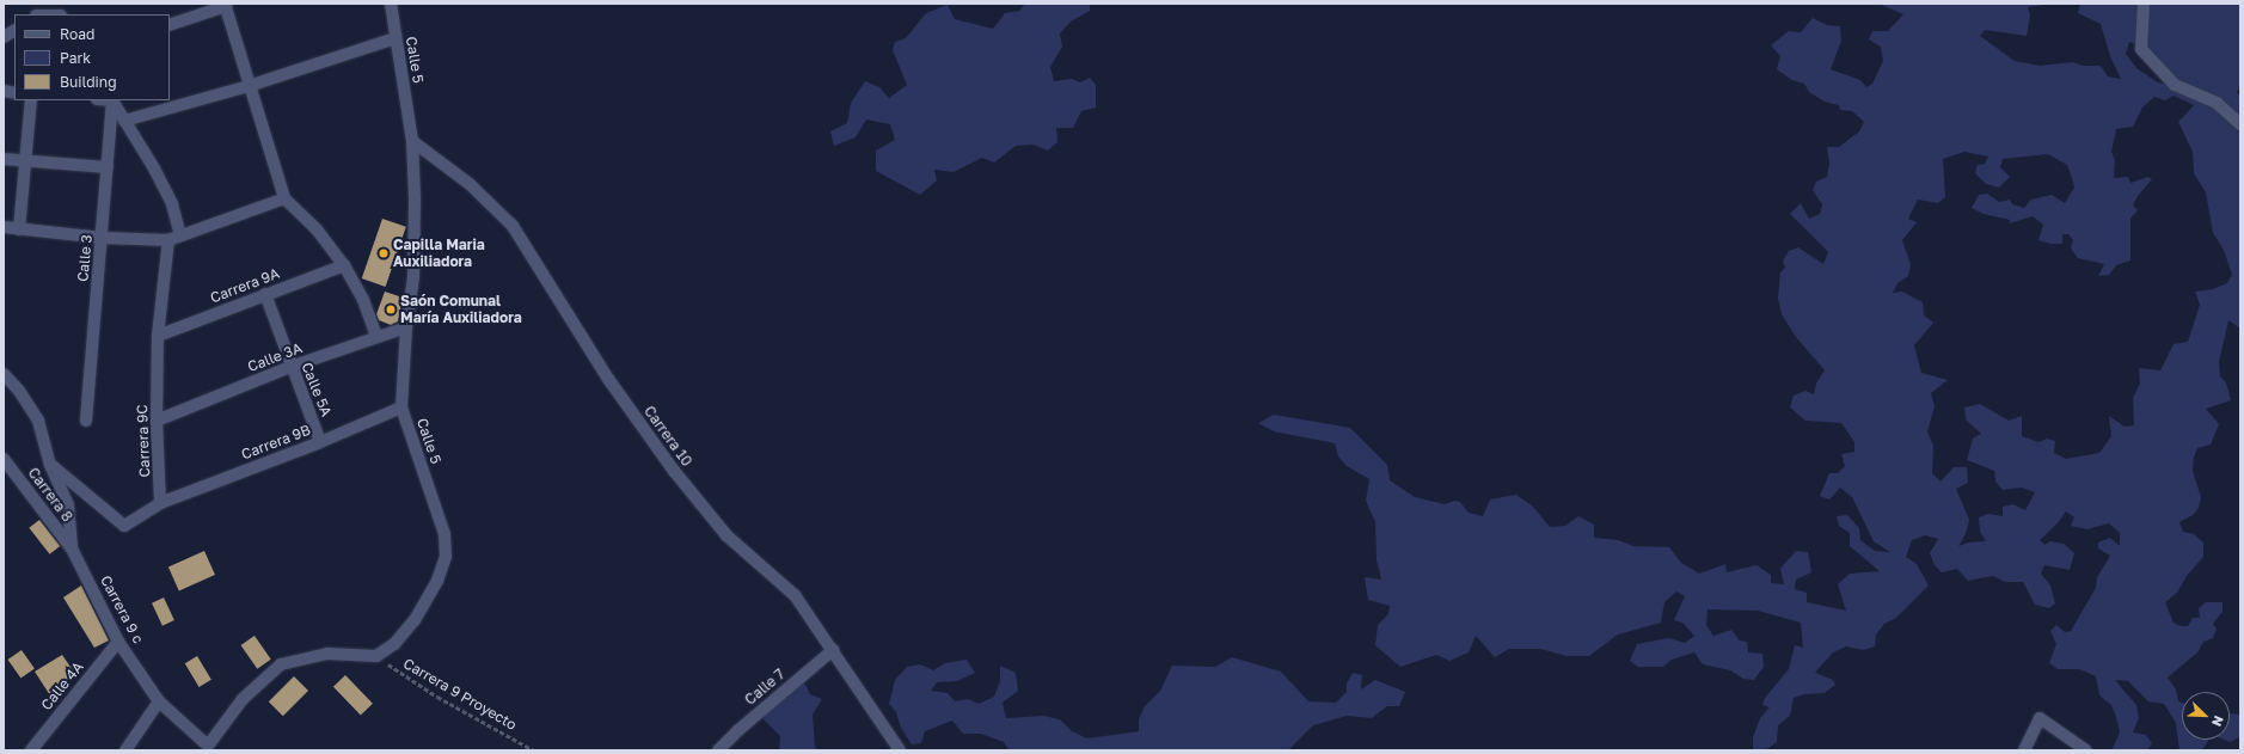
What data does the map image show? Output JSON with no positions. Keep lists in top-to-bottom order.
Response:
{
  "streets": {
    "street": [
      "Calle 5",
      "Calle 3",
      "Carrera 9A",
      "Calle 3A",
      "Calle 5A",
      "Carrera 10",
      "Carrera 9C",
      "Carrera 9B",
      "Carrera 8",
      "Carrera 9 c",
      "Calle 4A",
      "Calle 7"
    ],
    "path": ["Carrera 9 Proyecto"]
  },
  "crossings": [
    ["Calle 5", "Calle 3A"],
    ["Calle 5", "Carrera 10"],
    ["Calle 5", "Carrera 9B"],
    ["Calle 5", "Carrera 9 Proyecto"],
    ["Carrera 9A", "Calle 5A"],
    ["Carrera 9A", "Carrera 9C"],
    ["Calle 3A", "Calle 5A"],
    ["Calle 3A", "Carrera 9C"],
    ["Calle 5A", "Carrera 9B"],
    ["Carrera 10", "Calle 7"],
    ["Carrera 9C", "Carrera 9B"],
    ["Carrera 8", "Carrera 9 c"],
    ["Carrera 9 c", "Calle 4A"]
  ],
  "places": ["Capilla Maria Auxiliadora", "Saón Comunal María Auxiliadora"],
  "legend": ["Road", "Park", "Building"],
  "north": "bottom right"
}
